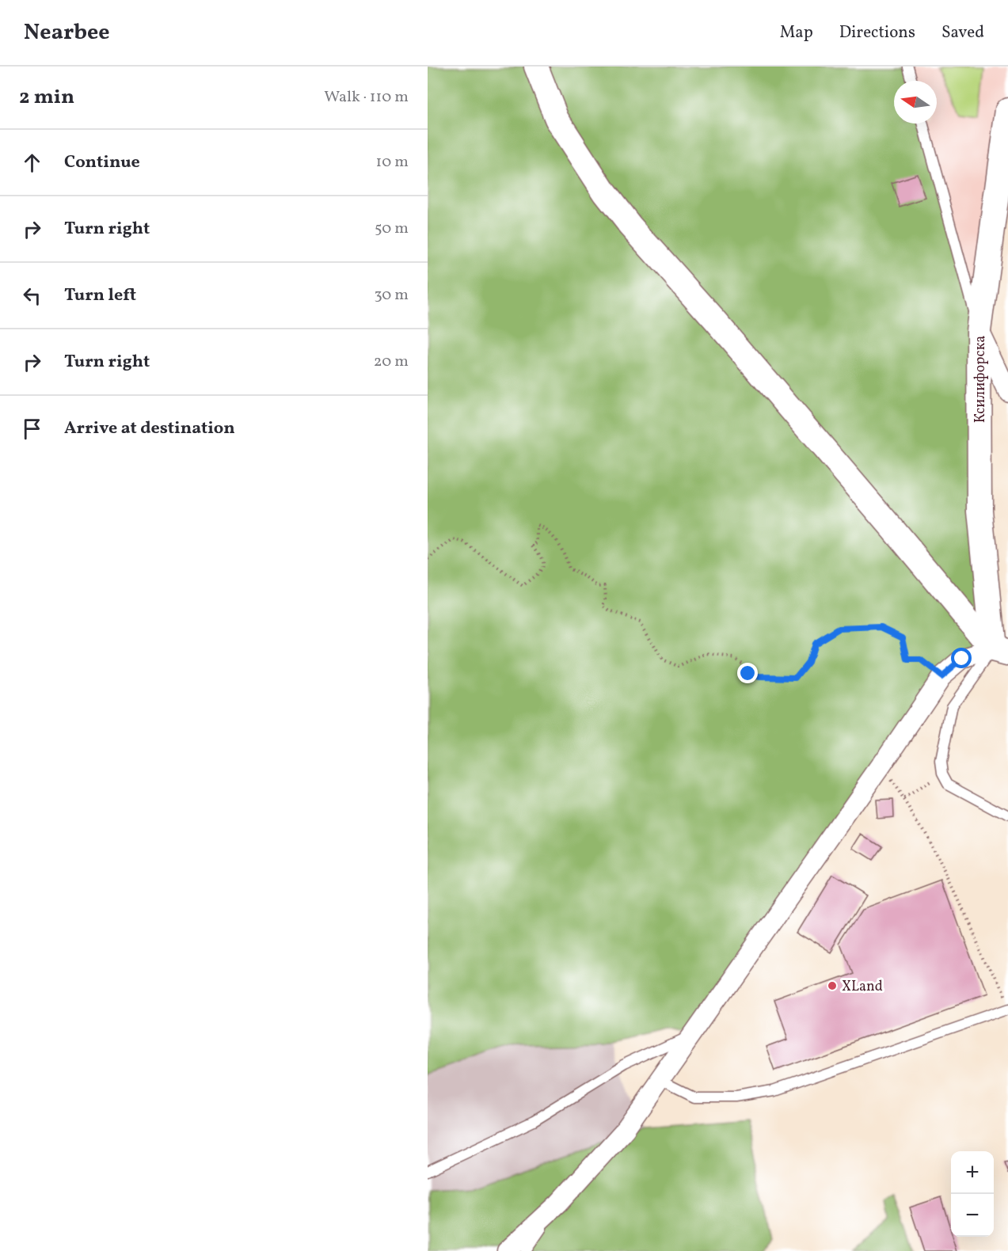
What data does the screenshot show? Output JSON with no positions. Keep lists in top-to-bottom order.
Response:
{
  "streets": {
    "street": ["Ксилифорска"]
  },
  "places": ["XLand"],
  "north": "left",
  "page": {
    "header": "Nearbee",
    "nav": ["Map", "Directions", "Saved"],
    "heading": ["2 min", "Walk · 110 m"],
    "list": [
      ["Continue", "10 m"],
      ["Turn right", "50 m"],
      ["Turn left", "30 m"],
      ["Turn right", "20 m"],
      "Arrive at destination"
    ],
    "map_buttons": ["+", "−"]
  }
}
